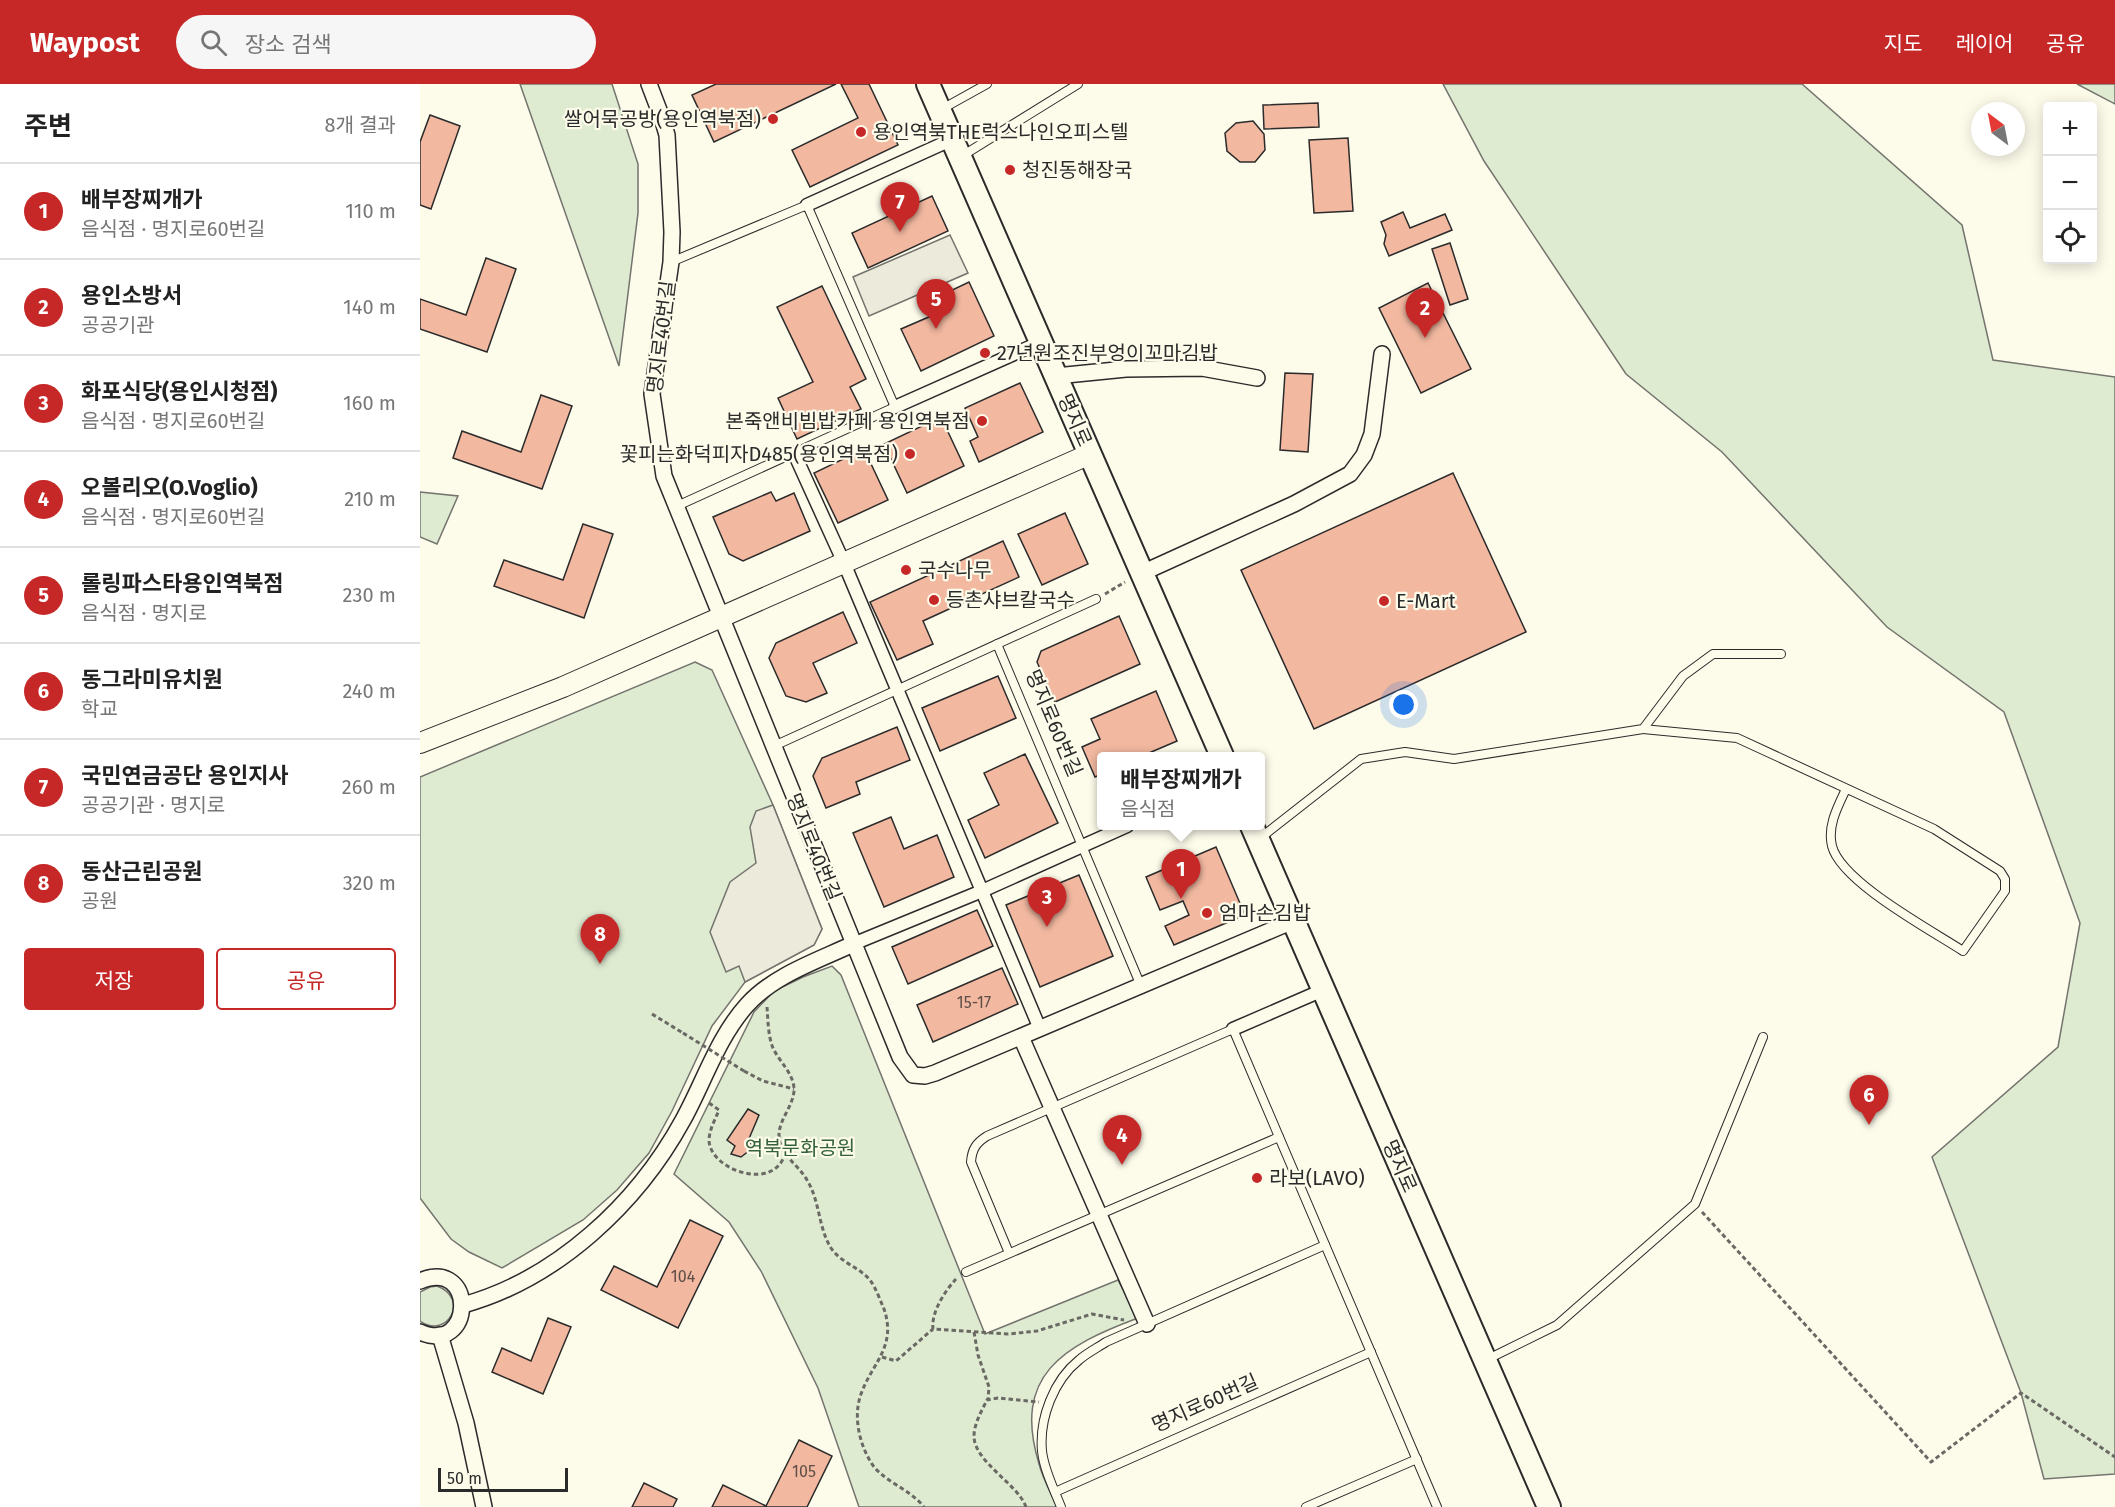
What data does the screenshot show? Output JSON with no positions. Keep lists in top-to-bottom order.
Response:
{
  "streets": {
    "main road": ["명지로"],
    "street": ["명지로40번길"],
    "lane": ["명지로60번길"]
  },
  "parks": ["역북문화공원"],
  "places": [
    "쌀어묵공방(용인역북점)",
    "용인역북THE럭스나인오피스텔",
    "청진동해장국",
    "27년원조진부엉이꼬마김밥",
    "본죽앤비빔밥카페 용인역북점",
    "꽃피는화덕피자D485(용인역북점)",
    "국수나무",
    "등촌샤브칼국수",
    "E-Mart",
    "엄마손김밥",
    "라보(LAVO)"
  ],
  "house_numbers": ["15-17", "104", "105"],
  "scale_bar": "50 m",
  "north": "top left",
  "page": {
    "header": "Waypost",
    "search": "장소 검색",
    "nav": ["지도", "레이어", "공유"],
    "heading": ["주변", "8개 결과"],
    "map_buttons": ["+", "−"],
    "list": [
      {
        "mark": "1",
        "name": "배부장찌개가",
        "note": "음식점 · 명지로60번길",
        "value": "110 m"
      },
      {
        "mark": "2",
        "name": "용인소방서",
        "note": "공공기관",
        "value": "140 m"
      },
      {
        "mark": "3",
        "name": "화포식당(용인시청점)",
        "note": "음식점 · 명지로60번길",
        "value": "160 m"
      },
      {
        "mark": "4",
        "name": "오볼리오(O.Voglio)",
        "note": "음식점 · 명지로60번길",
        "value": "210 m"
      },
      {
        "mark": "5",
        "name": "롤링파스타용인역북점",
        "note": "음식점 · 명지로",
        "value": "230 m"
      },
      {
        "mark": "6",
        "name": "동그라미유치원",
        "note": "학교",
        "value": "240 m"
      },
      {
        "mark": "7",
        "name": "국민연금공단 용인지사",
        "note": "공공기관 · 명지로",
        "value": "260 m"
      },
      {
        "mark": "8",
        "name": "동산근린공원",
        "note": "공원",
        "value": "320 m"
      }
    ],
    "pins": [
      "7",
      "5",
      "2",
      "1",
      "3",
      "8",
      "6",
      "4"
    ],
    "popup": ["배부장찌개가", "음식점"],
    "buttons": ["저장", "공유"],
    "scale": "50 m"
  }
}
